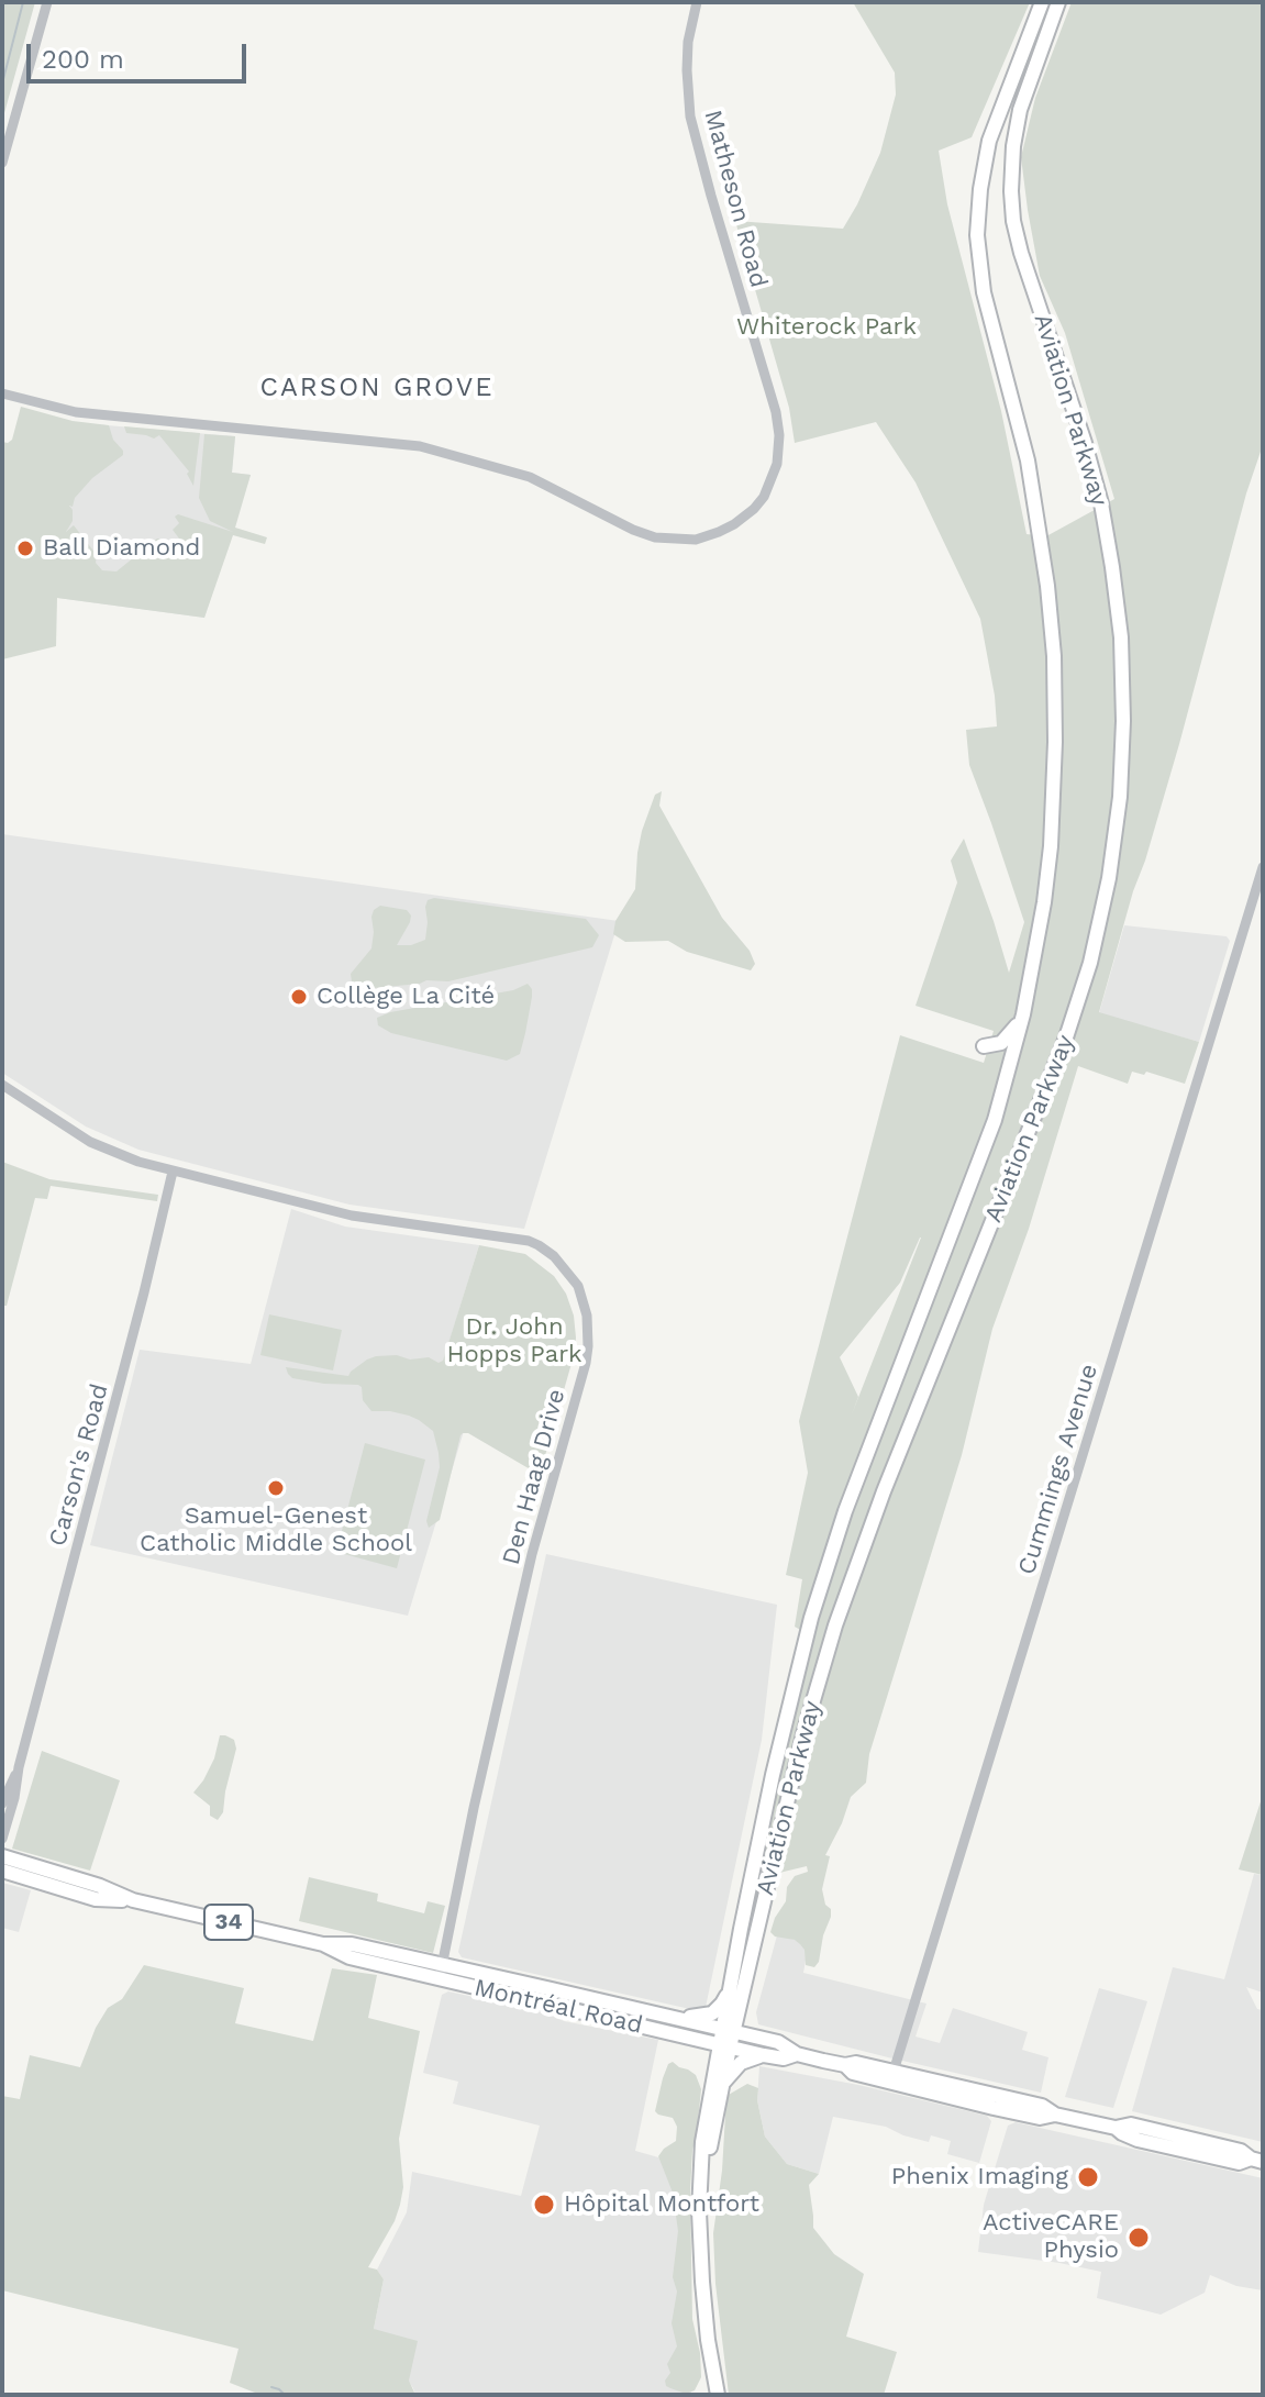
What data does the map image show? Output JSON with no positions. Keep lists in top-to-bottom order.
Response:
{
  "streets": {
    "main road": ["Aviation Parkway", "34", "Montréal Road"],
    "street": [
      "Matheson Road",
      "Carson's Road",
      "Cummings Avenue",
      "Den Haag Drive"
    ]
  },
  "crossings": [
    ["Aviation Parkway", "Montréal Road"],
    ["Carson's Road", "Den Haag Drive"],
    ["Cummings Avenue", "Montréal Road"],
    ["Den Haag Drive", "Montréal Road"]
  ],
  "districts": ["CARSON GROVE"],
  "parks": ["Whiterock Park", "Dr. John Hopps Park"],
  "places": [
    "Ball Diamond",
    "Collège La Cité",
    "Samuel-Genest Catholic Middle School",
    "Phenix Imaging",
    "Hôpital Montfort",
    "ActiveCARE Physio"
  ],
  "scale_bar": "200 m"
}
